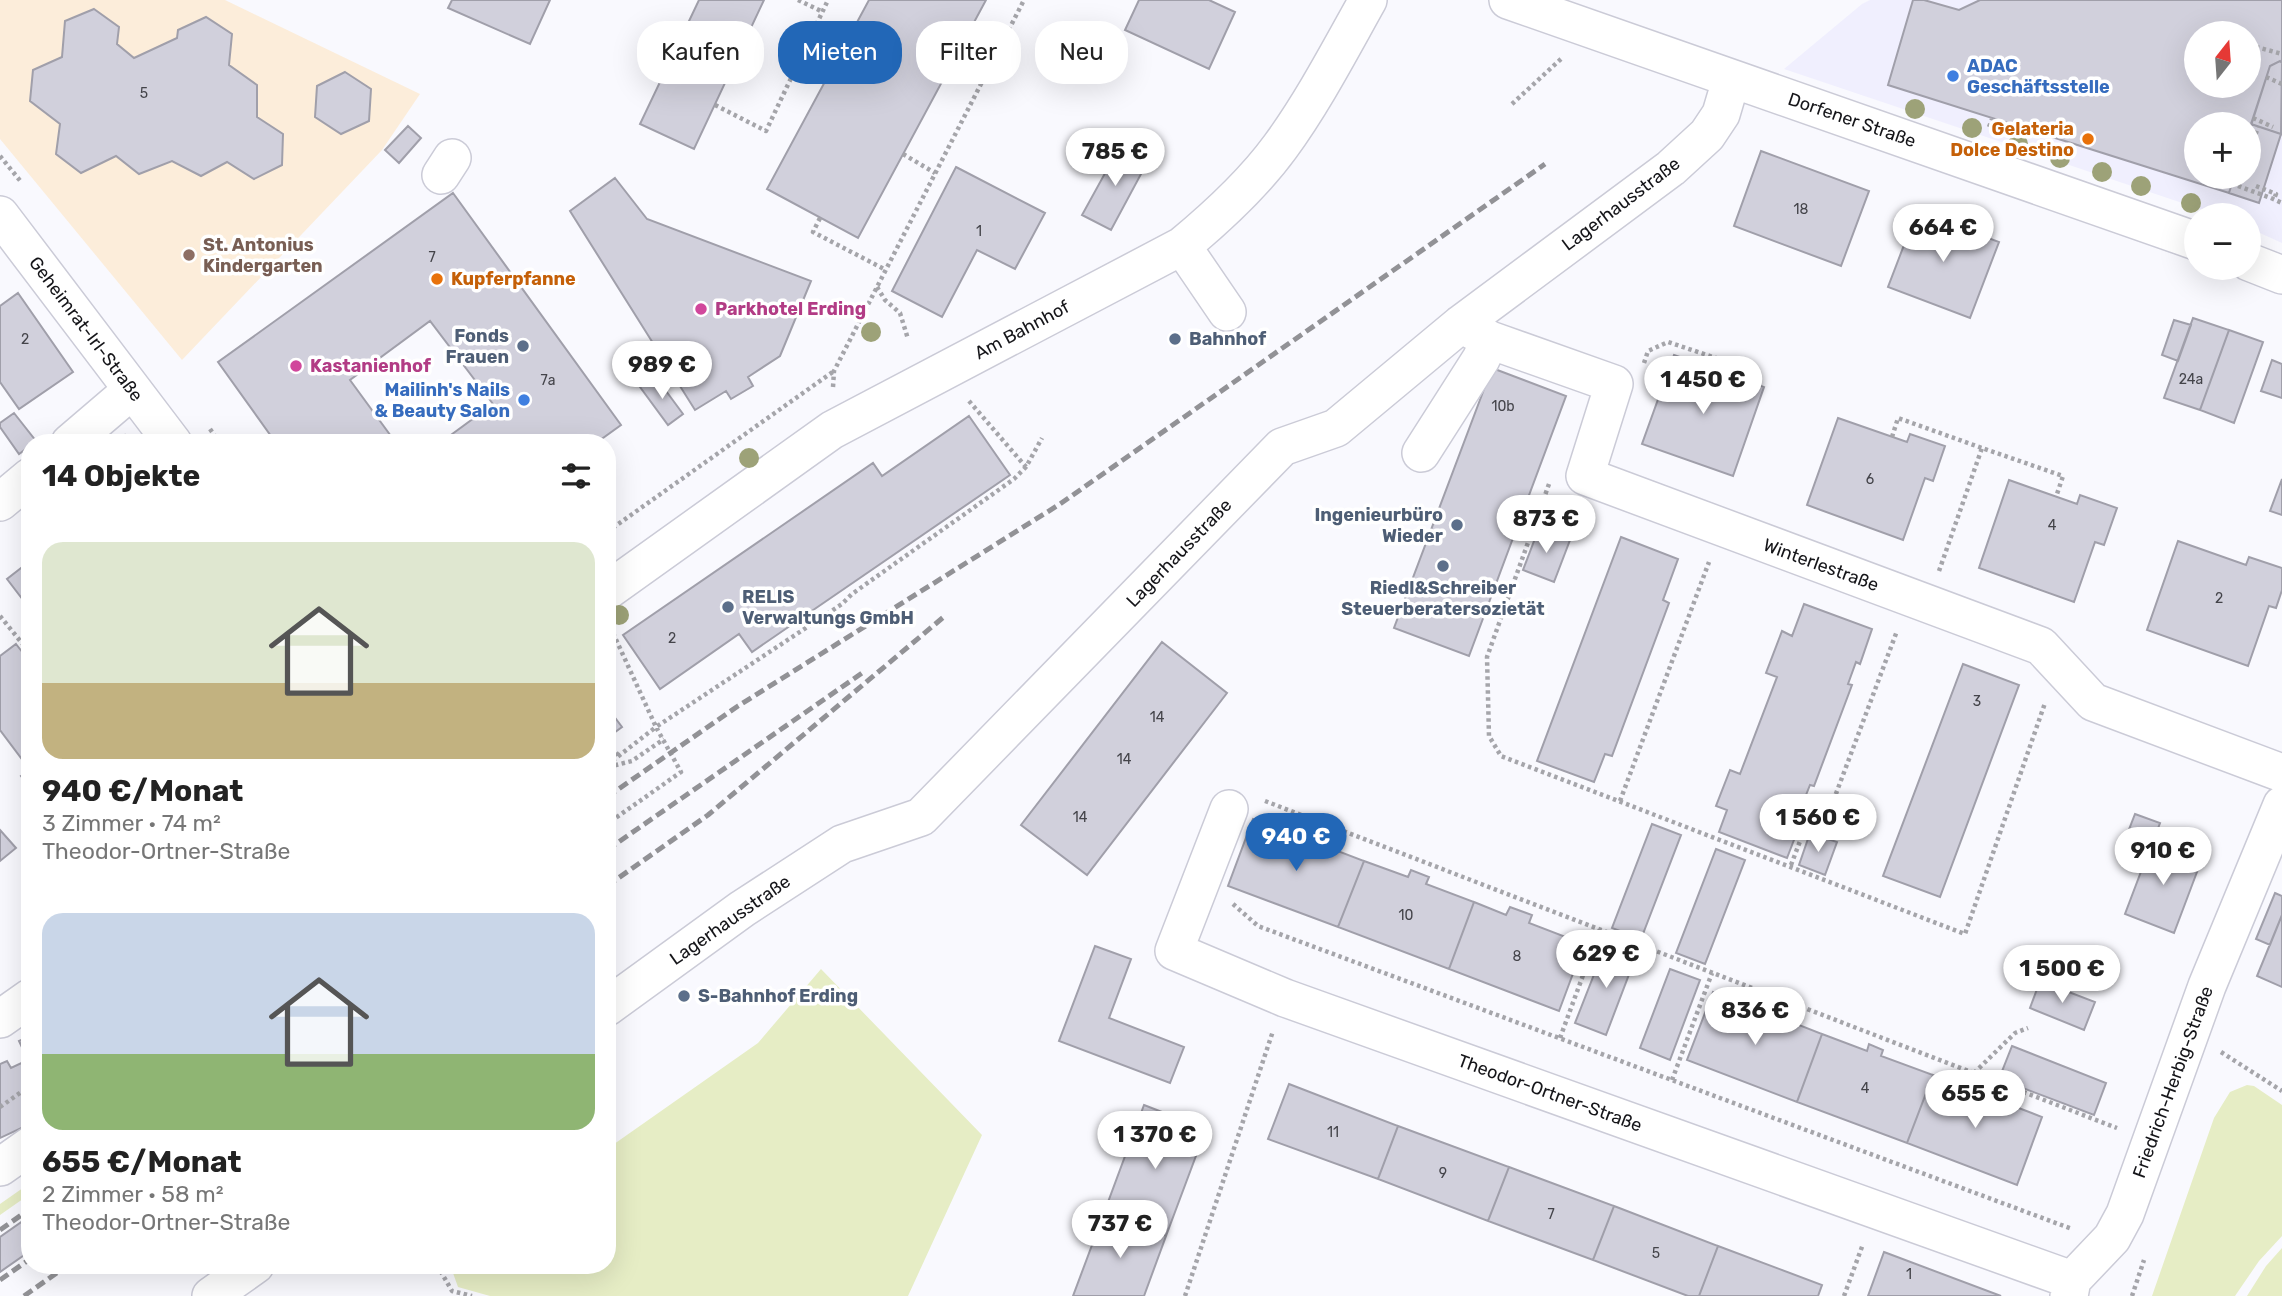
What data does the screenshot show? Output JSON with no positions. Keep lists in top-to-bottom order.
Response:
{
  "streets": {
    "street": [
      "Dorfener Straße",
      "Lagerhausstraße",
      "Geheimrat-Irl-Straße",
      "Am Bahnhof",
      "Winterlestraße",
      "Friedrich-Herbig-Straße",
      "Theodor-Ortner-Straße"
    ]
  },
  "crossings": [
    ["Dorfener Straße", "Lagerhausstraße"],
    ["Friedrich-Herbig-Straße", "Theodor-Ortner-Straße"]
  ],
  "places": [
    "ADAC Geschäftsstelle",
    "Gelateria Dolce Destino",
    "St. Antonius Kindergarten",
    "Kupferpfanne",
    "Parkhotel Erding",
    "Bahnhof",
    "Fonds Frauen",
    "Kastanienhof",
    "Mailinh's Nails & Beauty Salon",
    "Ingenieurbüro Wieder",
    "Riedl&Schreiber Steuerberatersozietät",
    "RELIS Verwaltungs GmbH",
    "S-Bahnhof Erding"
  ],
  "house_numbers": [
    "5",
    "18",
    "1",
    "7",
    "2",
    "24a",
    "7a",
    "10b",
    "6",
    "4",
    "2",
    "2",
    "3",
    "14",
    "14",
    "14",
    "10",
    "8",
    "4",
    "11",
    "9",
    "7",
    "5",
    "1"
  ],
  "north": "top",
  "page": {
    "map_buttons": ["+", "−"],
    "chip": [
      "Kaufen",
      "Mieten",
      "Filter",
      "Neu"
    ],
    "price": [
      "785 €",
      "664 €",
      "989 €",
      "1 450 €",
      "873 €",
      "1 560 €",
      "940 €",
      "910 €",
      "629 €",
      "1 500 €",
      "836 €",
      "655 €",
      "1 370 €",
      "737 €"
    ],
    "heading": "14 Objekte",
    "list": [
      {
        "name": "940 €/Monat",
        "note": "3 Zimmer · 74 m² · Theodor-Ortner-Straße"
      },
      {
        "name": "655 €/Monat",
        "note": "2 Zimmer · 58 m² · Theodor-Ortner-Straße"
      }
    ]
  }
}
